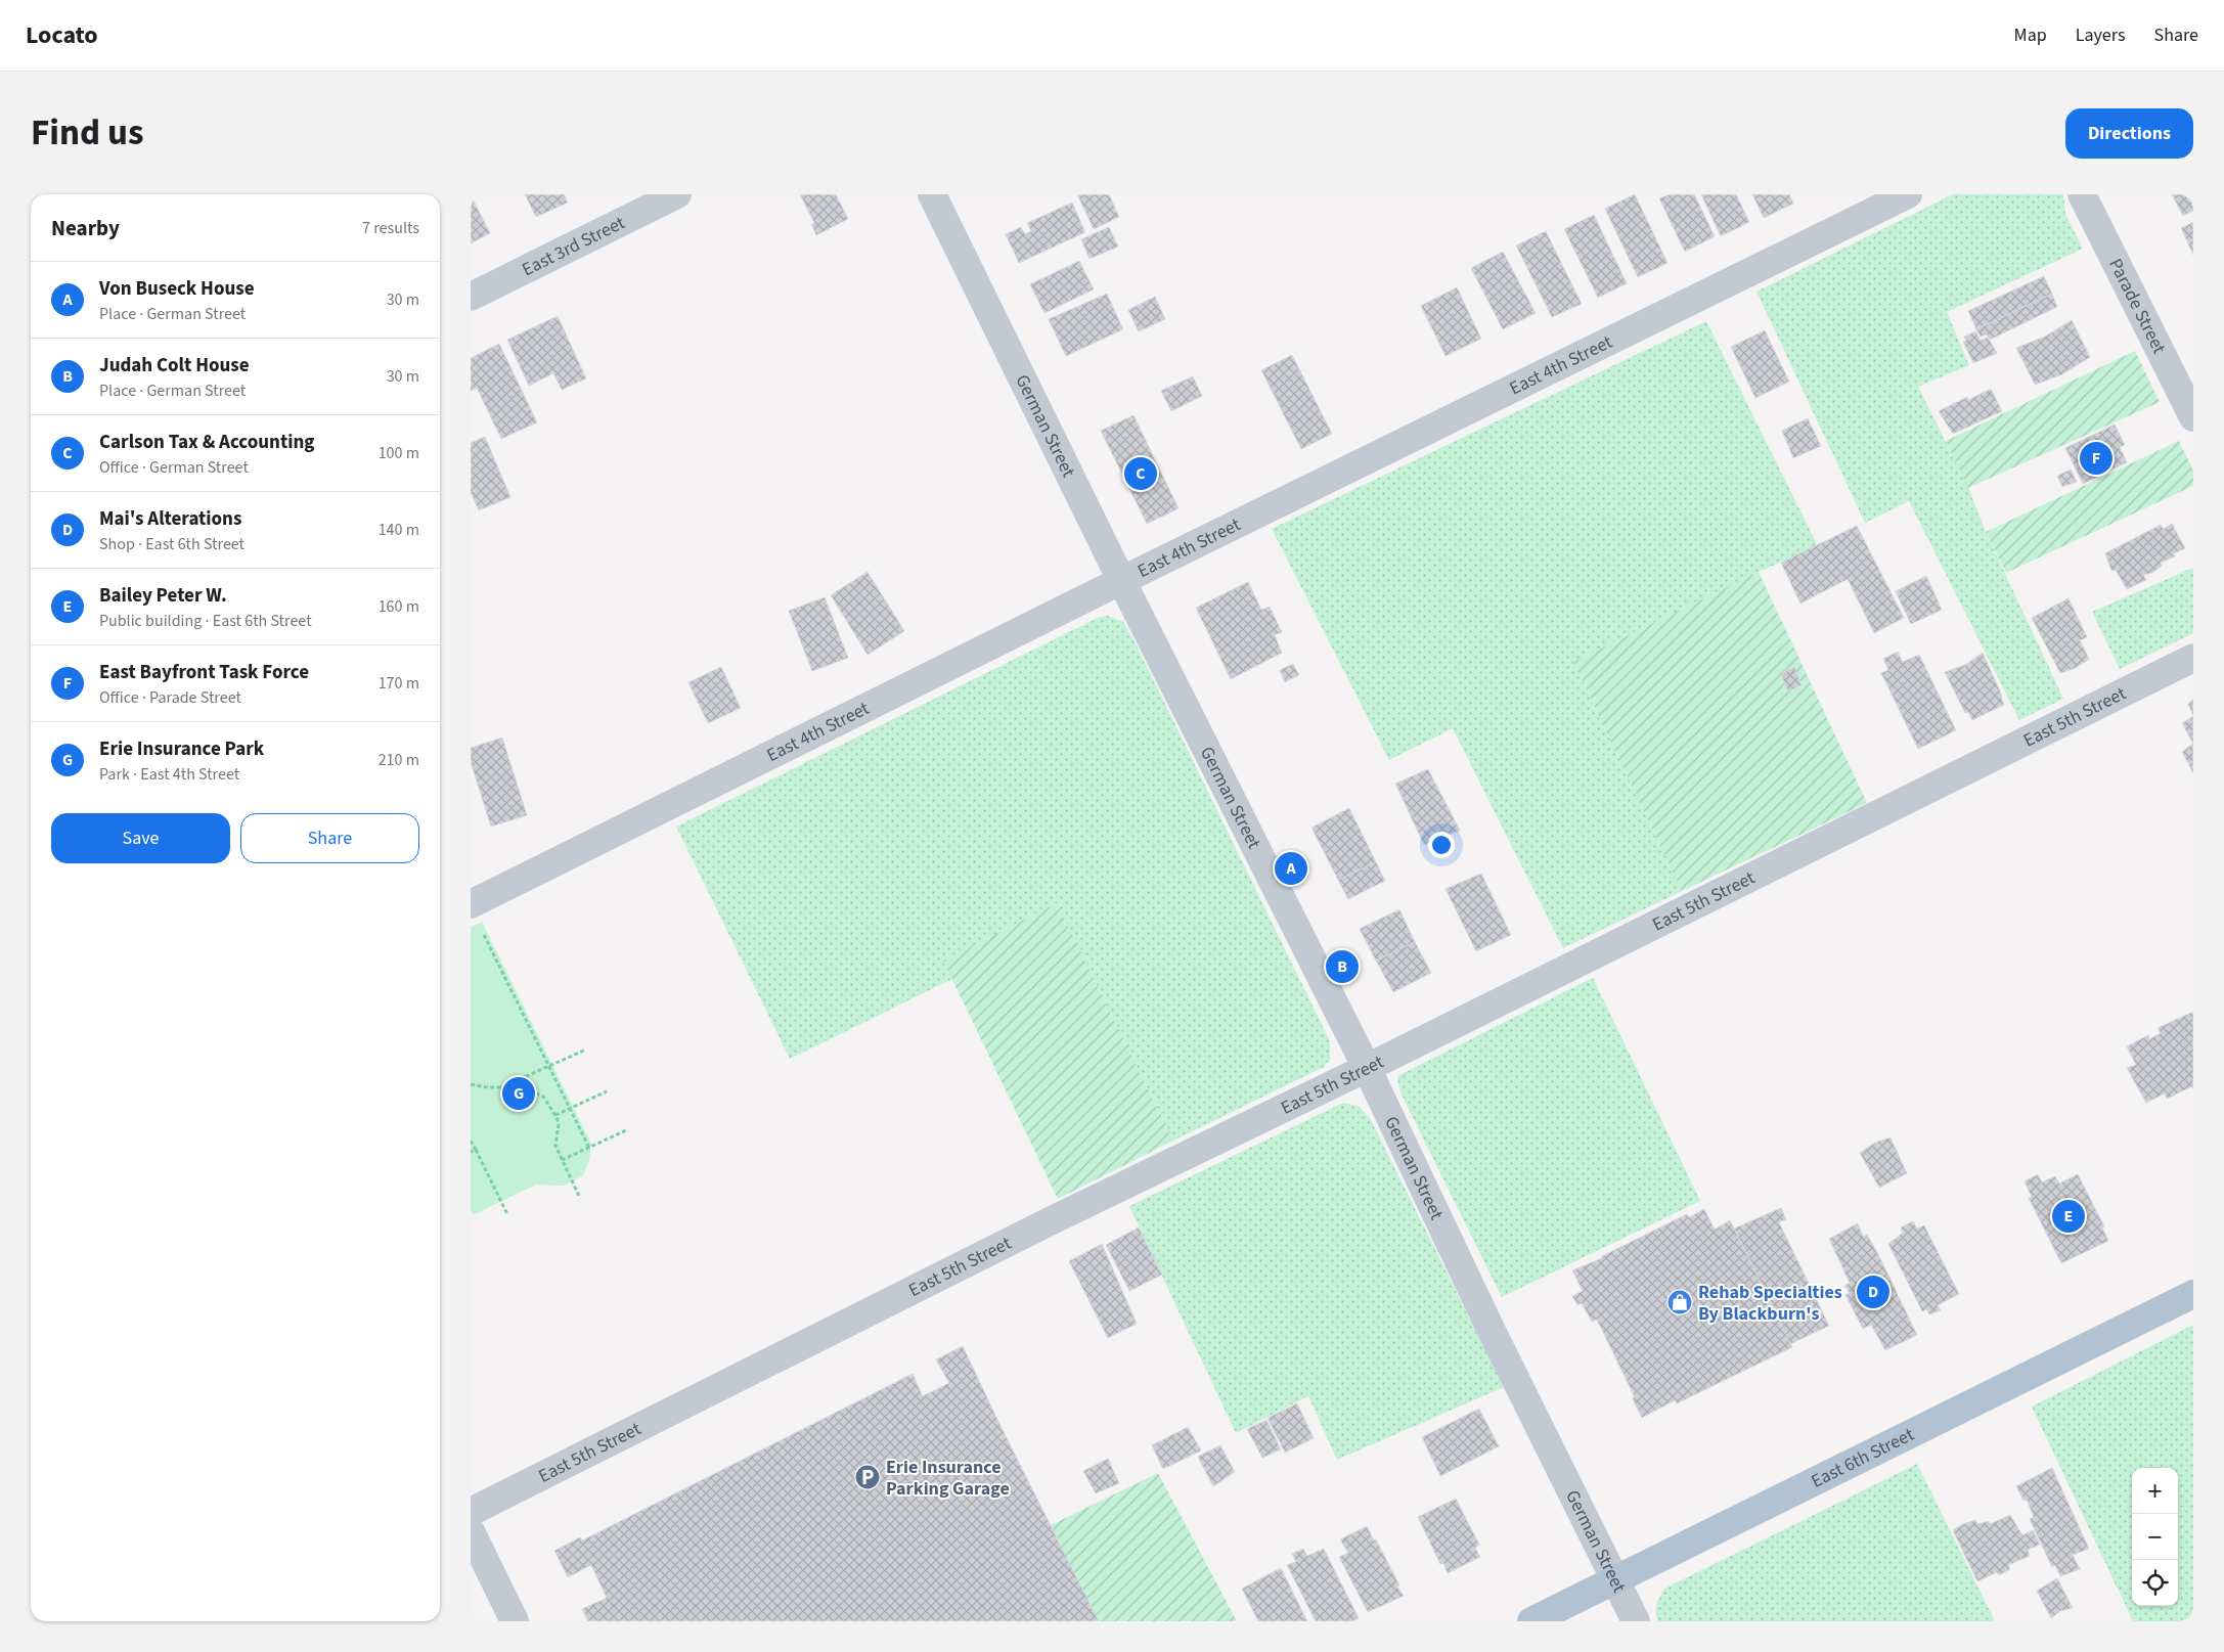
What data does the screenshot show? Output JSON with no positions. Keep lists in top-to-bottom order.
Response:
{
  "streets": {
    "main road": ["East 6th Street"],
    "street": [
      "East 3rd Street",
      "Parade Street",
      "East 4th Street",
      "German Street",
      "East 5th Street"
    ]
  },
  "crossings": [
    ["East 4th Street", "German Street"],
    ["German Street", "East 5th Street"],
    ["German Street", "East 6th Street"]
  ],
  "places": {
    "shop": ["Rehab Specialties By Blackburn's"],
    "parking": ["Erie Insurance Parking Garage"]
  },
  "page": {
    "header": "Locato",
    "nav": ["Map", "Layers", "Share"],
    "title": "Find us",
    "buttons": [
      "Directions",
      ["Save", "Share"]
    ],
    "heading": ["Nearby", "7 results"],
    "list": [
      {
        "mark": "A",
        "name": "Von Buseck House",
        "note": "Place · German Street",
        "value": "30 m"
      },
      {
        "mark": "B",
        "name": "Judah Colt House",
        "note": "Place · German Street",
        "value": "30 m"
      },
      {
        "mark": "C",
        "name": "Carlson Tax & Accounting",
        "note": "Office · German Street",
        "value": "100 m"
      },
      {
        "mark": "D",
        "name": "Mai's Alterations",
        "note": "Shop · East 6th Street",
        "value": "140 m"
      },
      {
        "mark": "E",
        "name": "Bailey Peter W.",
        "note": "Public building · East 6th Street",
        "value": "160 m"
      },
      {
        "mark": "F",
        "name": "East Bayfront Task Force",
        "note": "Office · Parade Street",
        "value": "170 m"
      },
      {
        "mark": "G",
        "name": "Erie Insurance Park",
        "note": "Park · East 4th Street",
        "value": "210 m"
      }
    ],
    "pins": [
      "F",
      "C",
      "A",
      "B",
      "G",
      "E",
      "D"
    ],
    "map_buttons": ["+", "−"]
  }
}
